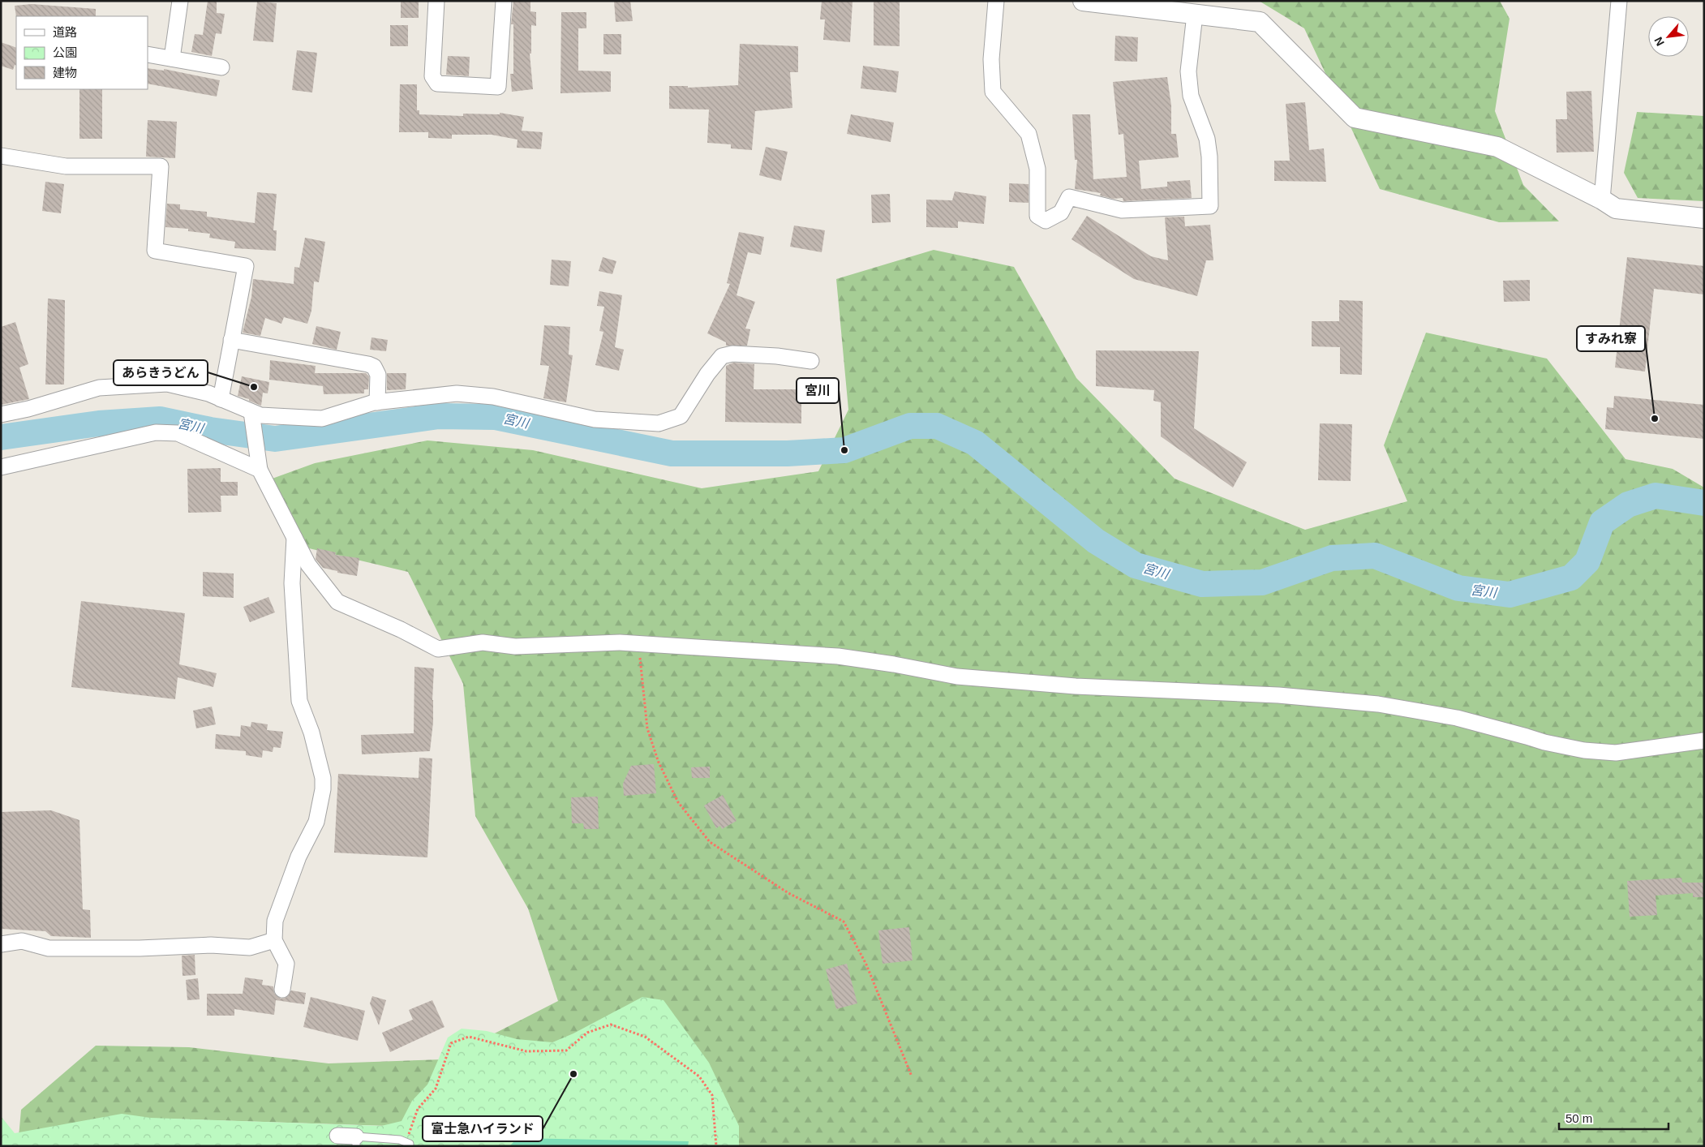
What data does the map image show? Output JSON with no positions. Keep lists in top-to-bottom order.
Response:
{
  "water": ["宮川"],
  "places": [
    "あらきうどん",
    "すみれ寮",
    "宮川",
    "富士急ハイランド"
  ],
  "legend": ["道路", "公園", "建物"],
  "scale_bar": "50 m",
  "north": "bottom left"
}
